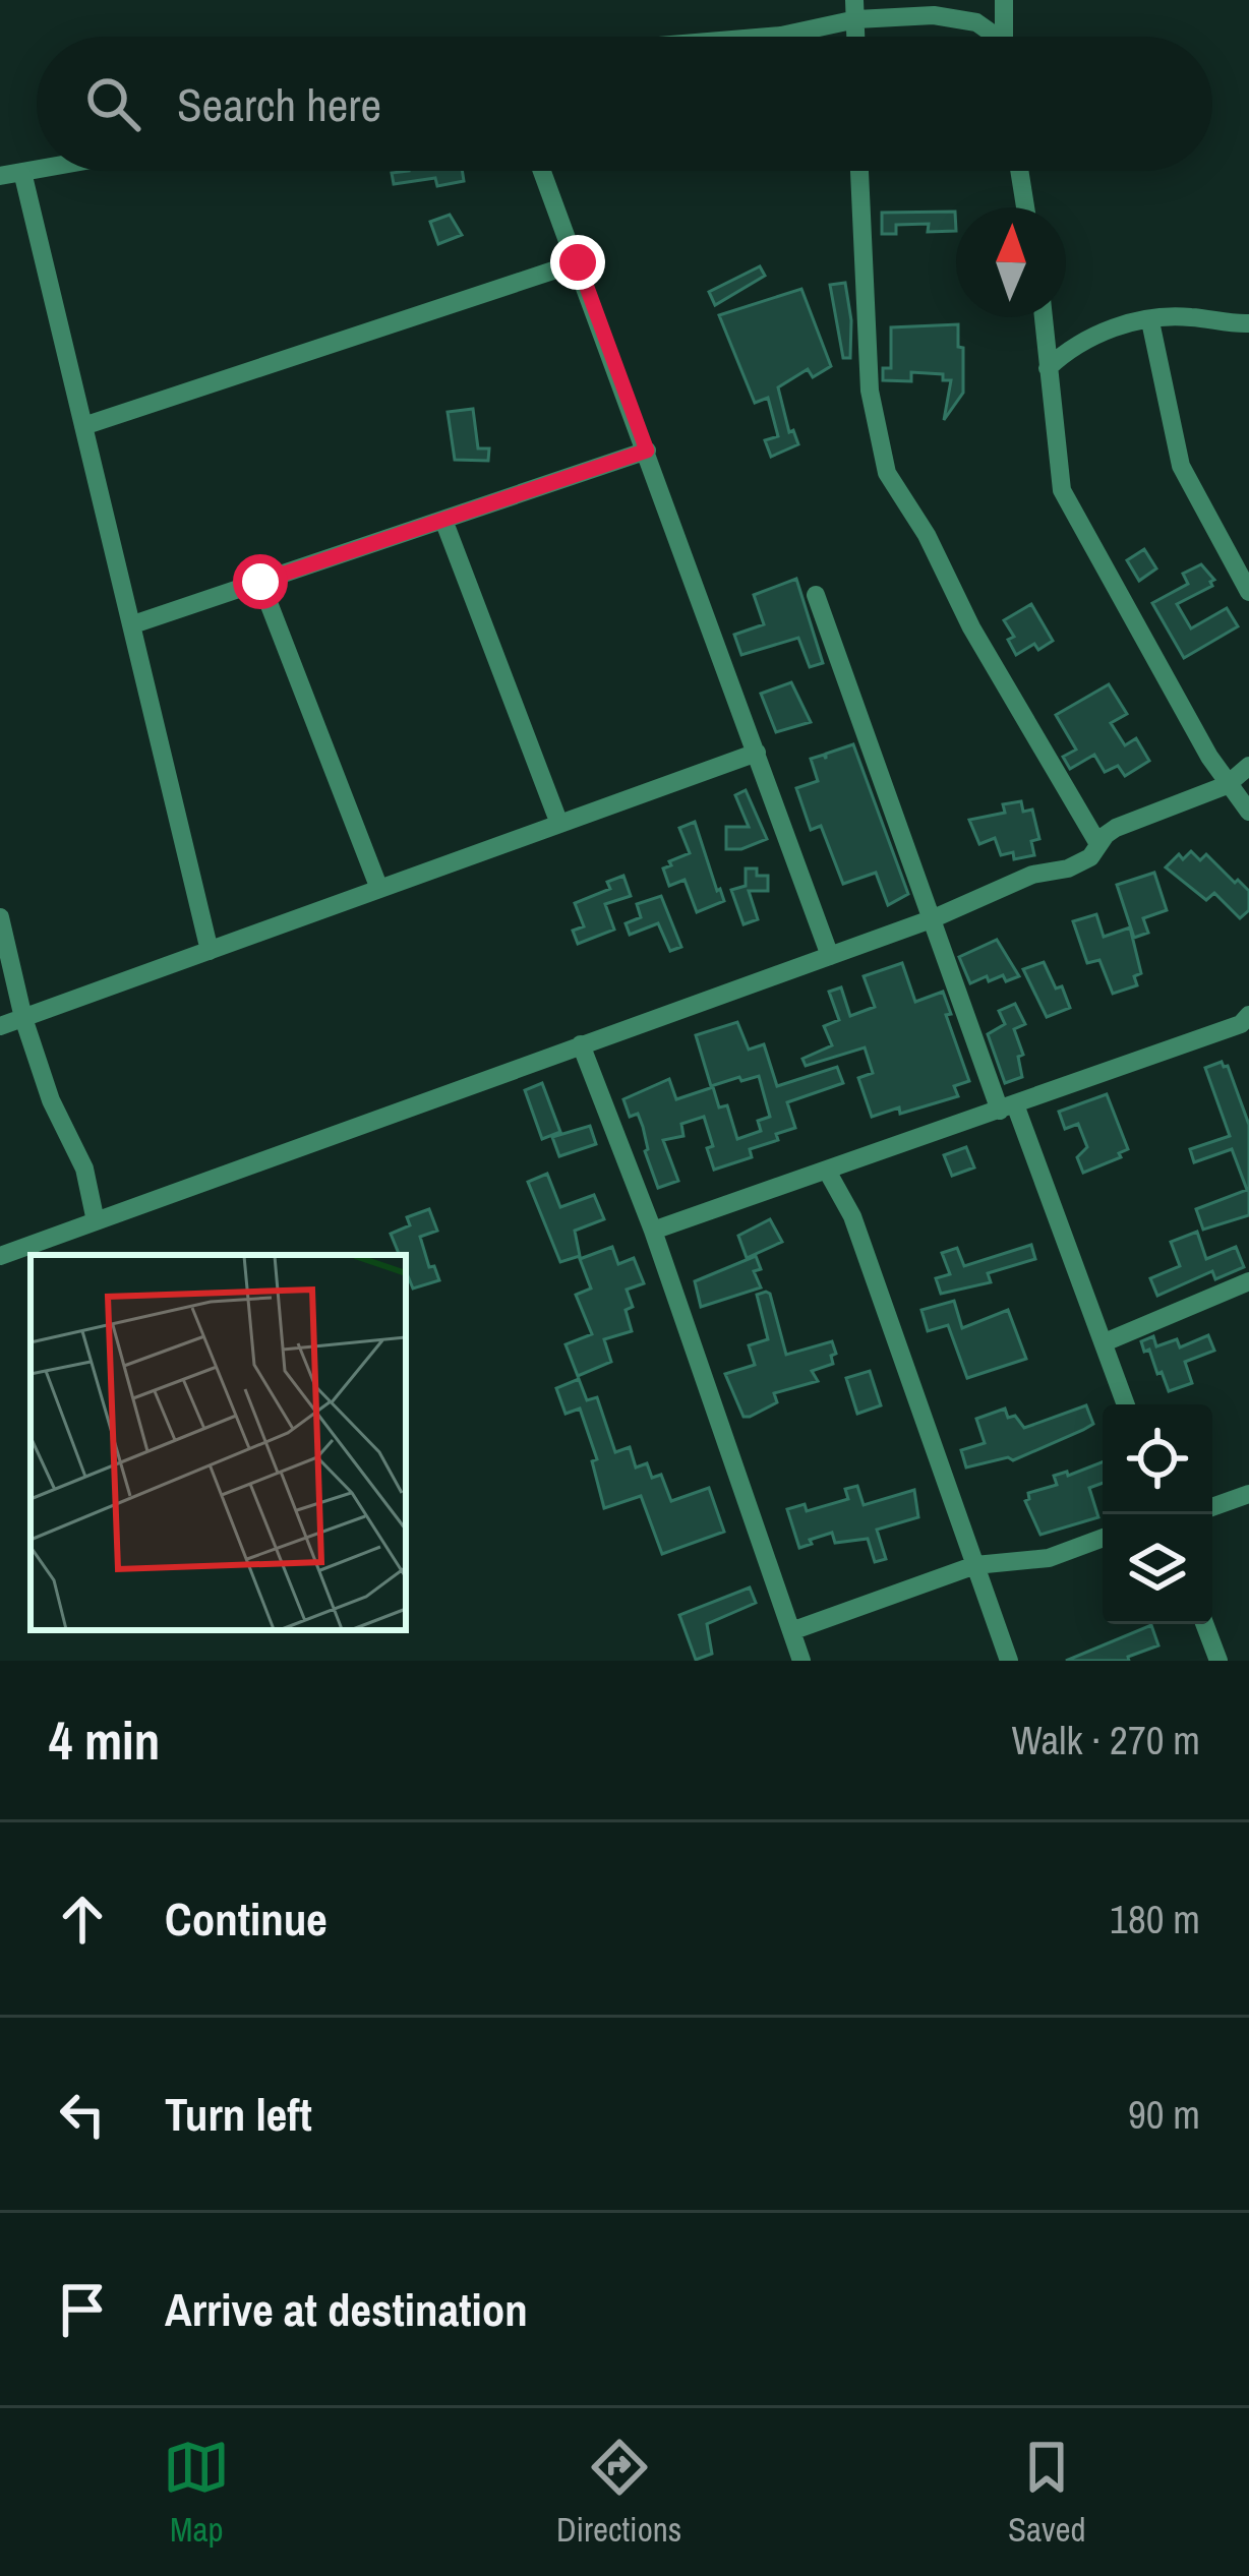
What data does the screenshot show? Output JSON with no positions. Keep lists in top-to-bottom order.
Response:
{
  "north": "top",
  "page": {
    "search": "Search here",
    "heading": ["4 min", "Walk · 270 m"],
    "list": [
      ["Continue", "180 m"],
      ["Turn left", "90 m"],
      "Arrive at destination"
    ],
    "nav": ["Map", "Directions", "Saved"]
  }
}
